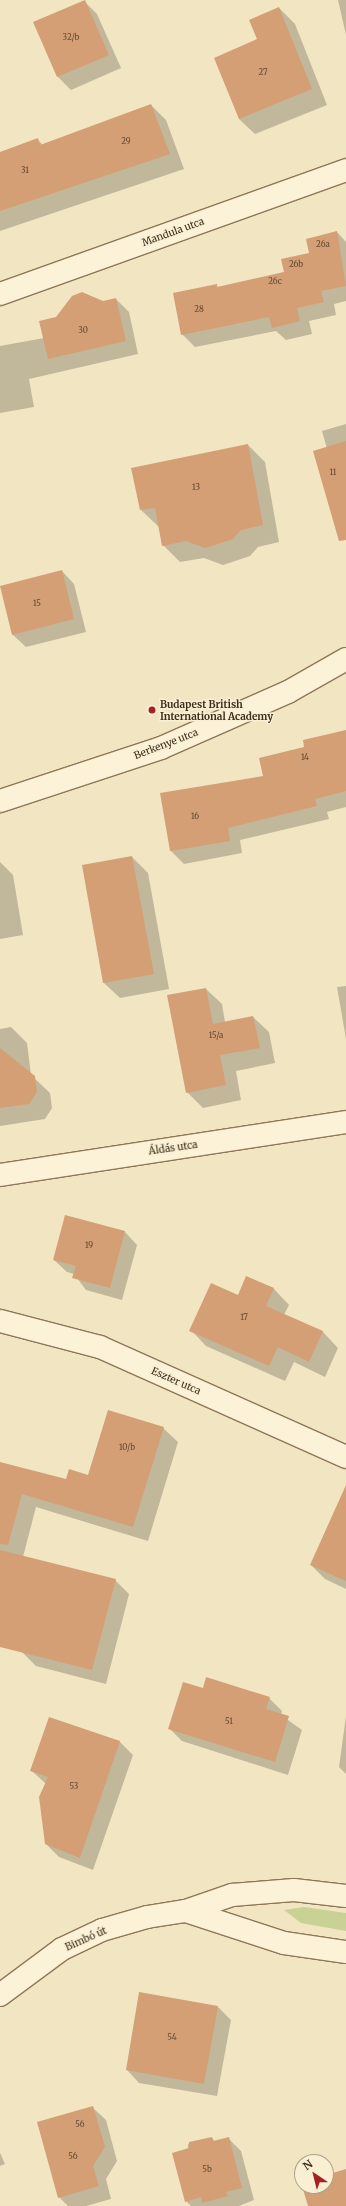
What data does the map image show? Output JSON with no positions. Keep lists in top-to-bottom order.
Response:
{
  "streets": {
    "street": [
      "Mandula utca",
      "Berkenye utca",
      "Áldás utca",
      "Eszter utca",
      "Bimbó út"
    ]
  },
  "places": ["Budapest British International Academy"],
  "house_numbers": [
    "32/b",
    "27",
    "29",
    "31",
    "26a",
    "26b",
    "26c",
    "28",
    "30",
    "11",
    "13",
    "15",
    "14",
    "16",
    "15/a",
    "19",
    "17",
    "10/b",
    "51",
    "53",
    "54",
    "56",
    "56",
    "5b"
  ],
  "north": "top left"
}
